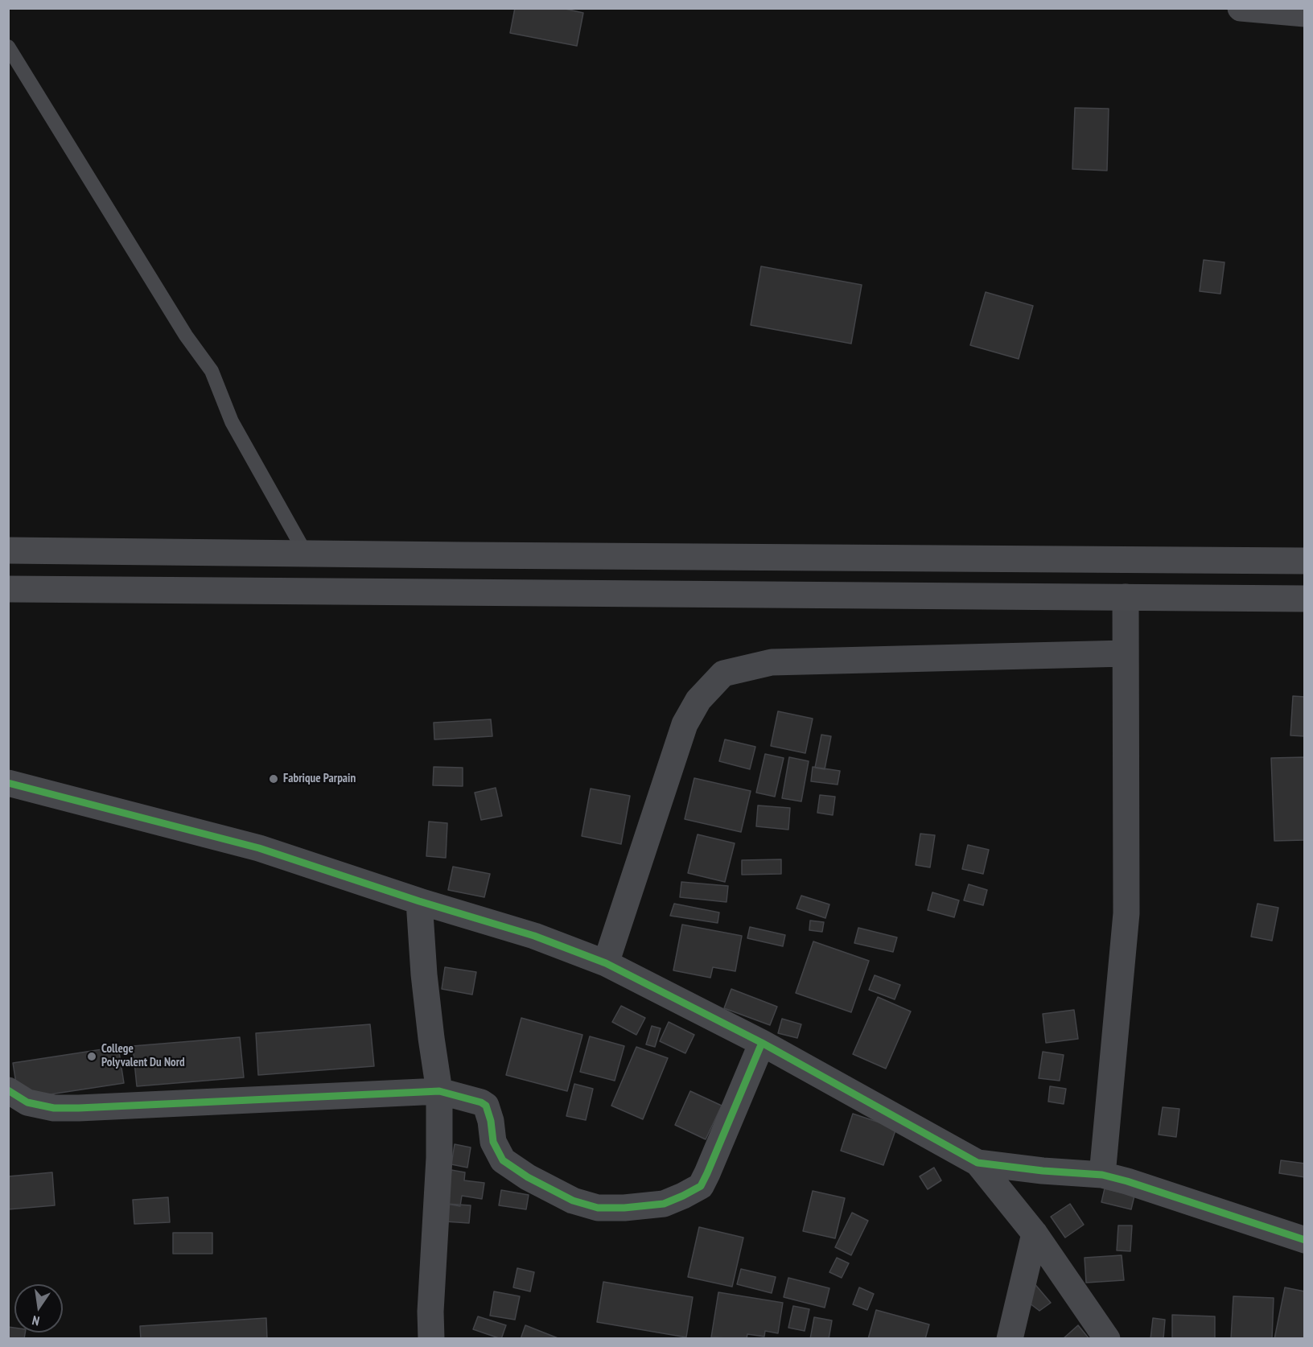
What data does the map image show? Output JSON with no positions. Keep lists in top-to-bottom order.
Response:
{
  "places": ["Fabrique Parpain", "College Polyvalent Du Nord"],
  "north": "bottom"
}
